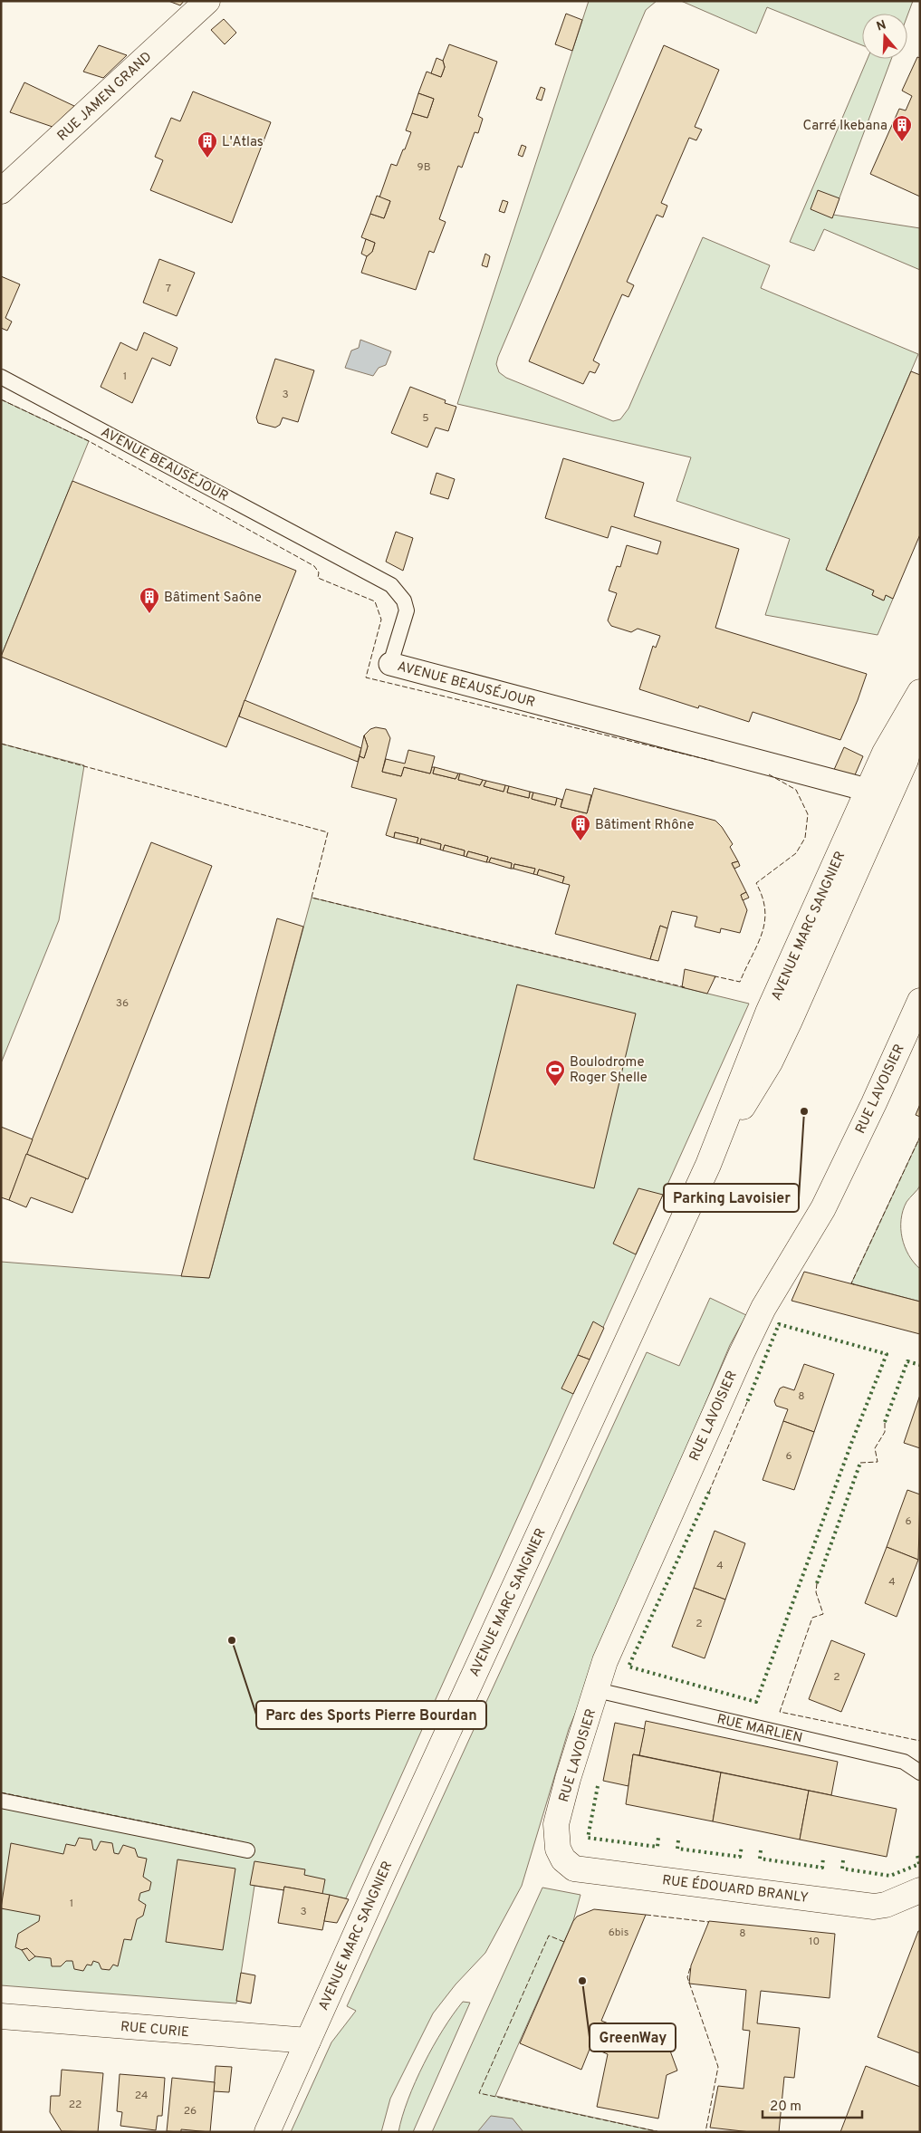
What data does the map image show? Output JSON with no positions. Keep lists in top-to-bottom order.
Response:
{
  "streets": {
    "street": [
      "RUE JAMEN GRAND",
      "AVENUE BEAUSÉJOUR",
      "AVENUE MARC SANGNIER",
      "RUE LAVOISIER",
      "RUE ÉDOUARD BRANLY",
      "RUE CURIE"
    ],
    "lane": ["RUE MARLIEN"]
  },
  "crossings": [
    ["AVENUE BEAUSÉJOUR", "AVENUE MARC SANGNIER"],
    ["AVENUE MARC SANGNIER", "RUE CURIE"],
    ["RUE LAVOISIER", "RUE MARLIEN"],
    ["RUE LAVOISIER", "RUE ÉDOUARD BRANLY"]
  ],
  "places": {
    "building": [
      "Carré Ikebana",
      "L'Atlas",
      "Bâtiment Saône",
      "Bâtiment Rhône"
    ],
    "sports": ["Boulodrome Roger Shelle"],
    "other": ["Parking Lavoisier", "Parc des Sports Pierre Bourdan", "GreenWay"]
  },
  "house_numbers": [
    "9B",
    "7",
    "1",
    "3",
    "5",
    "36",
    "8",
    "6",
    "6",
    "4",
    "4",
    "2",
    "2",
    "1",
    "3",
    "6bis",
    "8",
    "10",
    "24",
    "22",
    "26"
  ],
  "scale_bar": "20 m",
  "north": "top"
}
